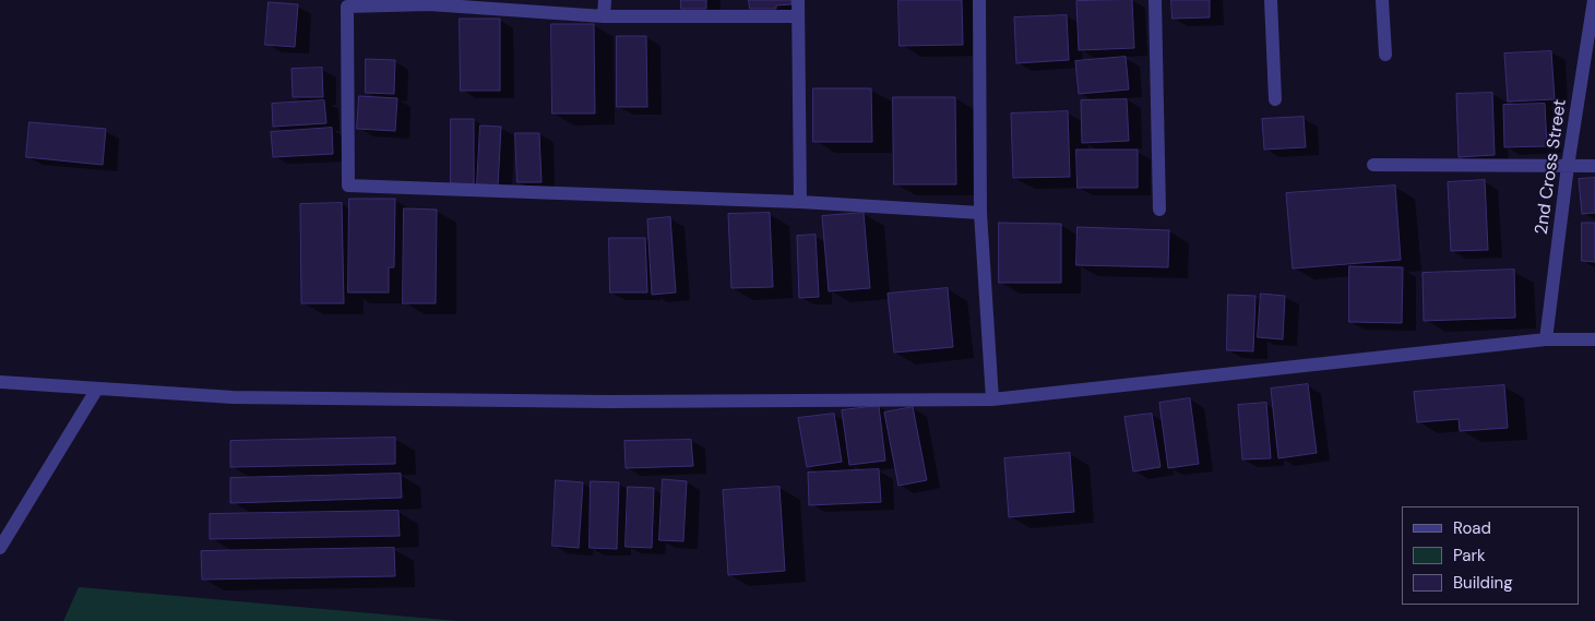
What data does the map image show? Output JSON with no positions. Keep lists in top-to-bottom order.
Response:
{
  "streets": {
    "street": ["2nd Cross Street"]
  },
  "legend": ["Road", "Park", "Building"]
}
